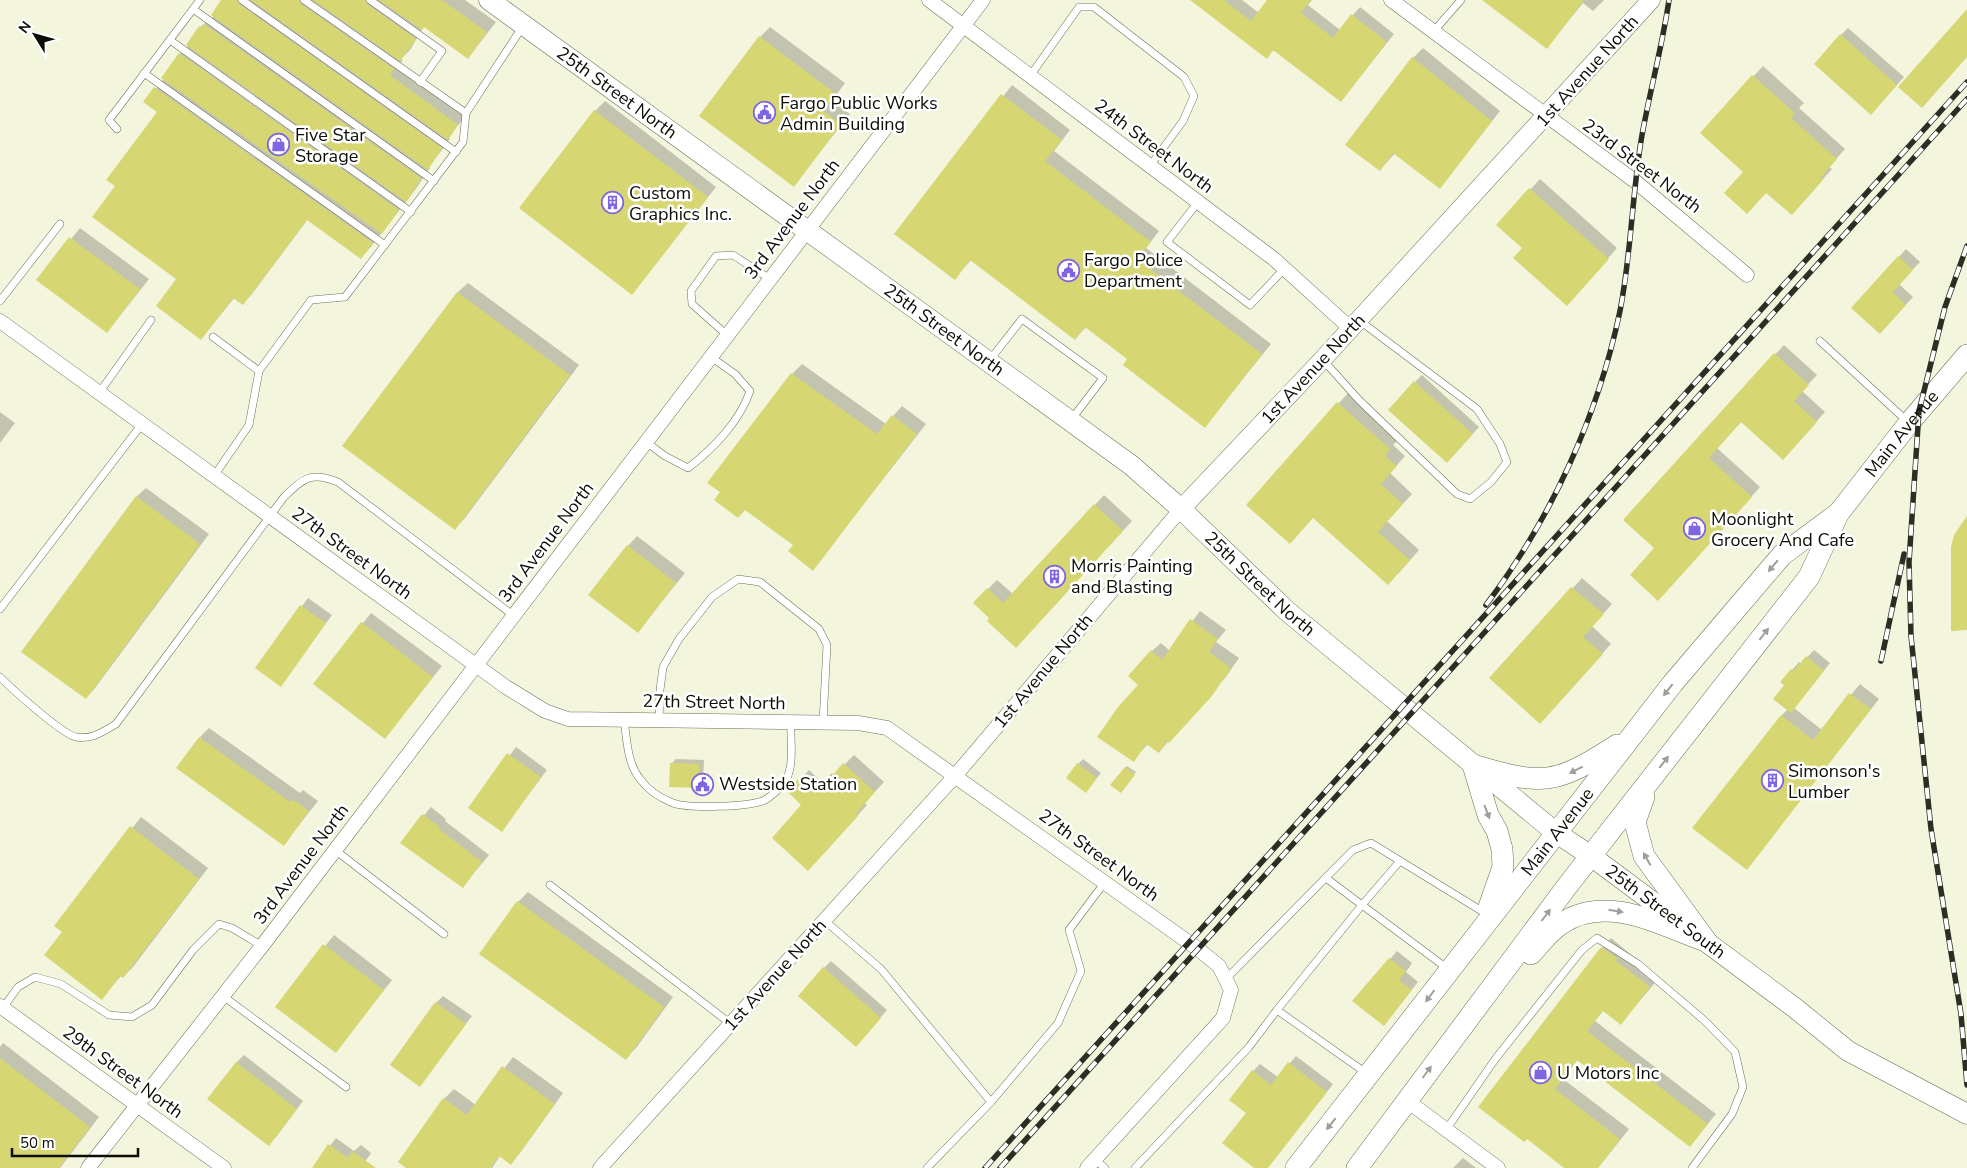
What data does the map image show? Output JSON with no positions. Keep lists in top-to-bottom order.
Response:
{
  "streets": {
    "main road": ["25th Street North", "Main Avenue", "25th Street South"],
    "street": [
      "1st Avenue North",
      "24th Street North",
      "23rd Street North",
      "3rd Avenue North",
      "27th Street North",
      "29th Street North"
    ]
  },
  "crossings": [
    ["1st Avenue North", "25th Street North"],
    ["1st Avenue North", "24th Street North"],
    ["1st Avenue North", "23rd Street North"],
    ["1st Avenue North", "27th Street North"],
    ["25th Street North", "3rd Avenue North"],
    ["25th Street North", "25th Street South"],
    ["24th Street North", "3rd Avenue North"],
    ["3rd Avenue North", "27th Street North"],
    ["3rd Avenue North", "29th Street North"],
    ["Main Avenue", "25th Street South"]
  ],
  "places": {
    "public building": ["Fargo Public Works Admin Building", "Fargo Police Department", "Westside Station"],
    "shop": ["Five Star Storage", "Moonlight Grocery And Cafe", "U Motors Inc"],
    "building": ["Custom Graphics Inc.", "Morris Painting and Blasting", "Simonson's Lumber"]
  },
  "scale_bar": "50 m",
  "north": "top left"
}
